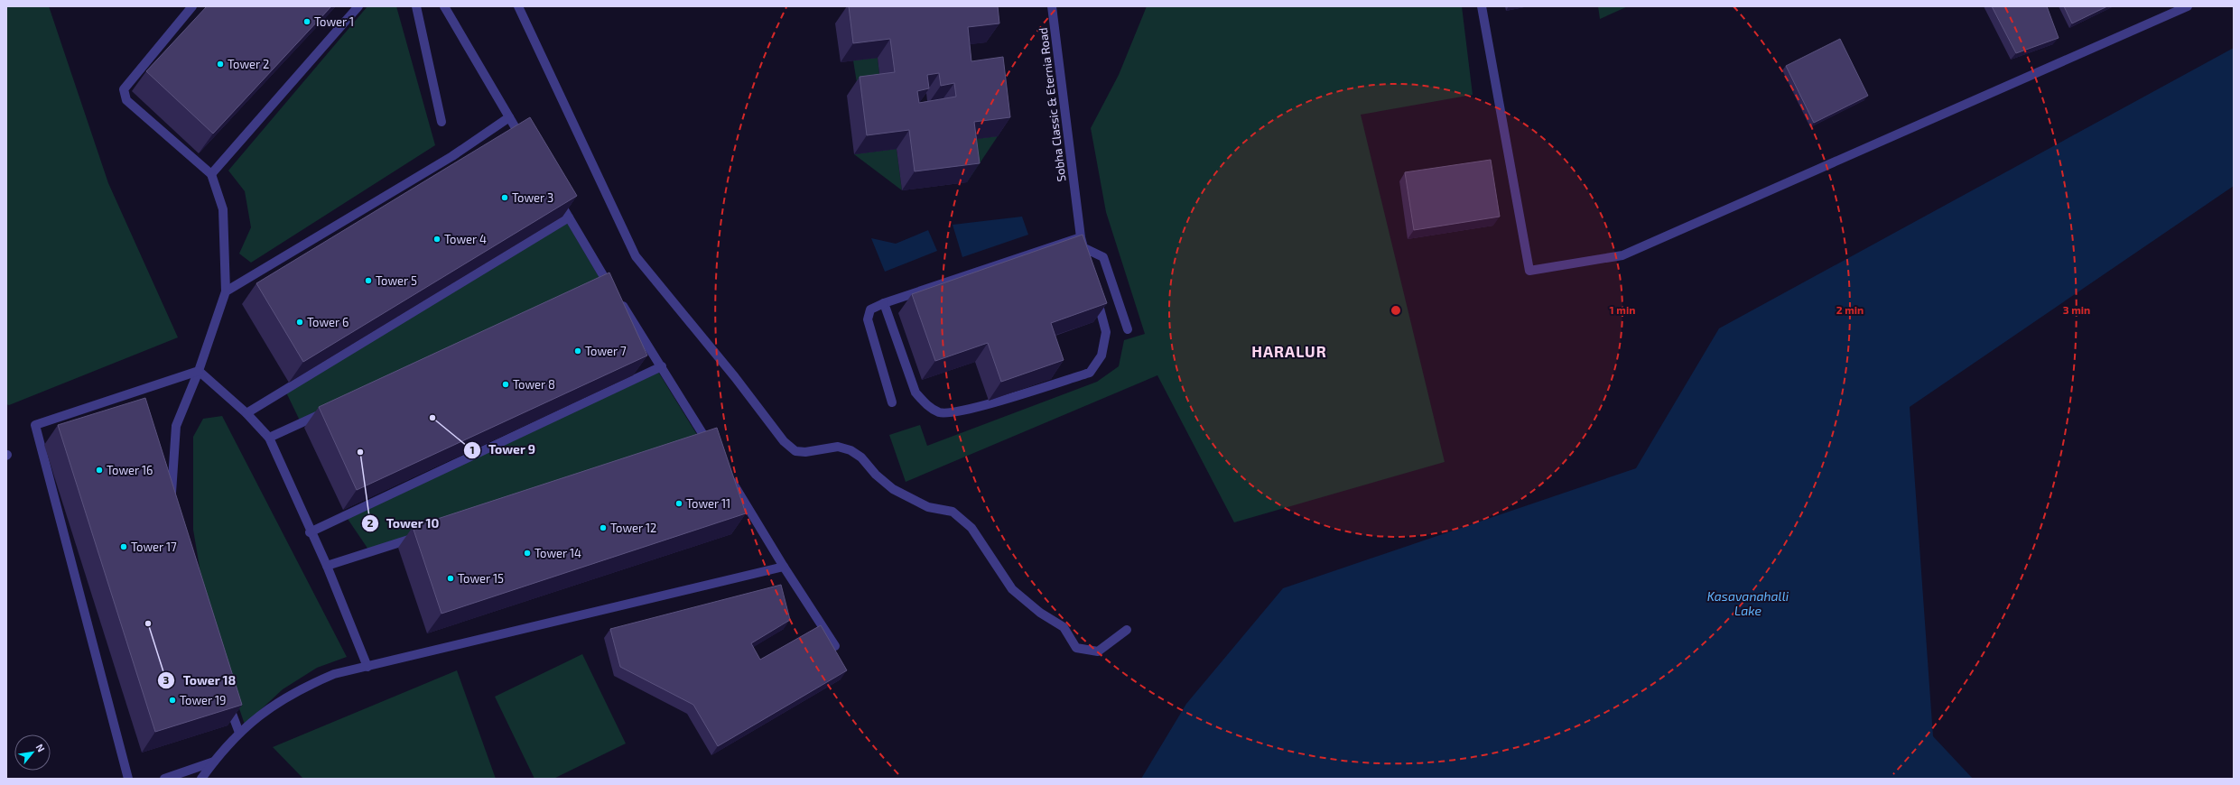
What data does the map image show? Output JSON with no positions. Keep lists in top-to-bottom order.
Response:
{
  "streets": {
    "street": ["Sobha Classic & Eternia Road"]
  },
  "districts": ["HARALUR"],
  "water": ["Kasavanahalli Lake"],
  "places": [
    "Tower 1",
    "Tower 2",
    "Tower 3",
    "Tower 4",
    "Tower 5",
    "Tower 6",
    "Tower 7",
    "Tower 8",
    "Tower 9",
    "Tower 10",
    "Tower 16",
    "Tower 11",
    "Tower 12",
    "Tower 17",
    "Tower 14",
    "Tower 15",
    "Tower 18",
    "Tower 19"
  ],
  "north": "top right",
  "rings": ["1 min", "2 min", "3 min"]
}
